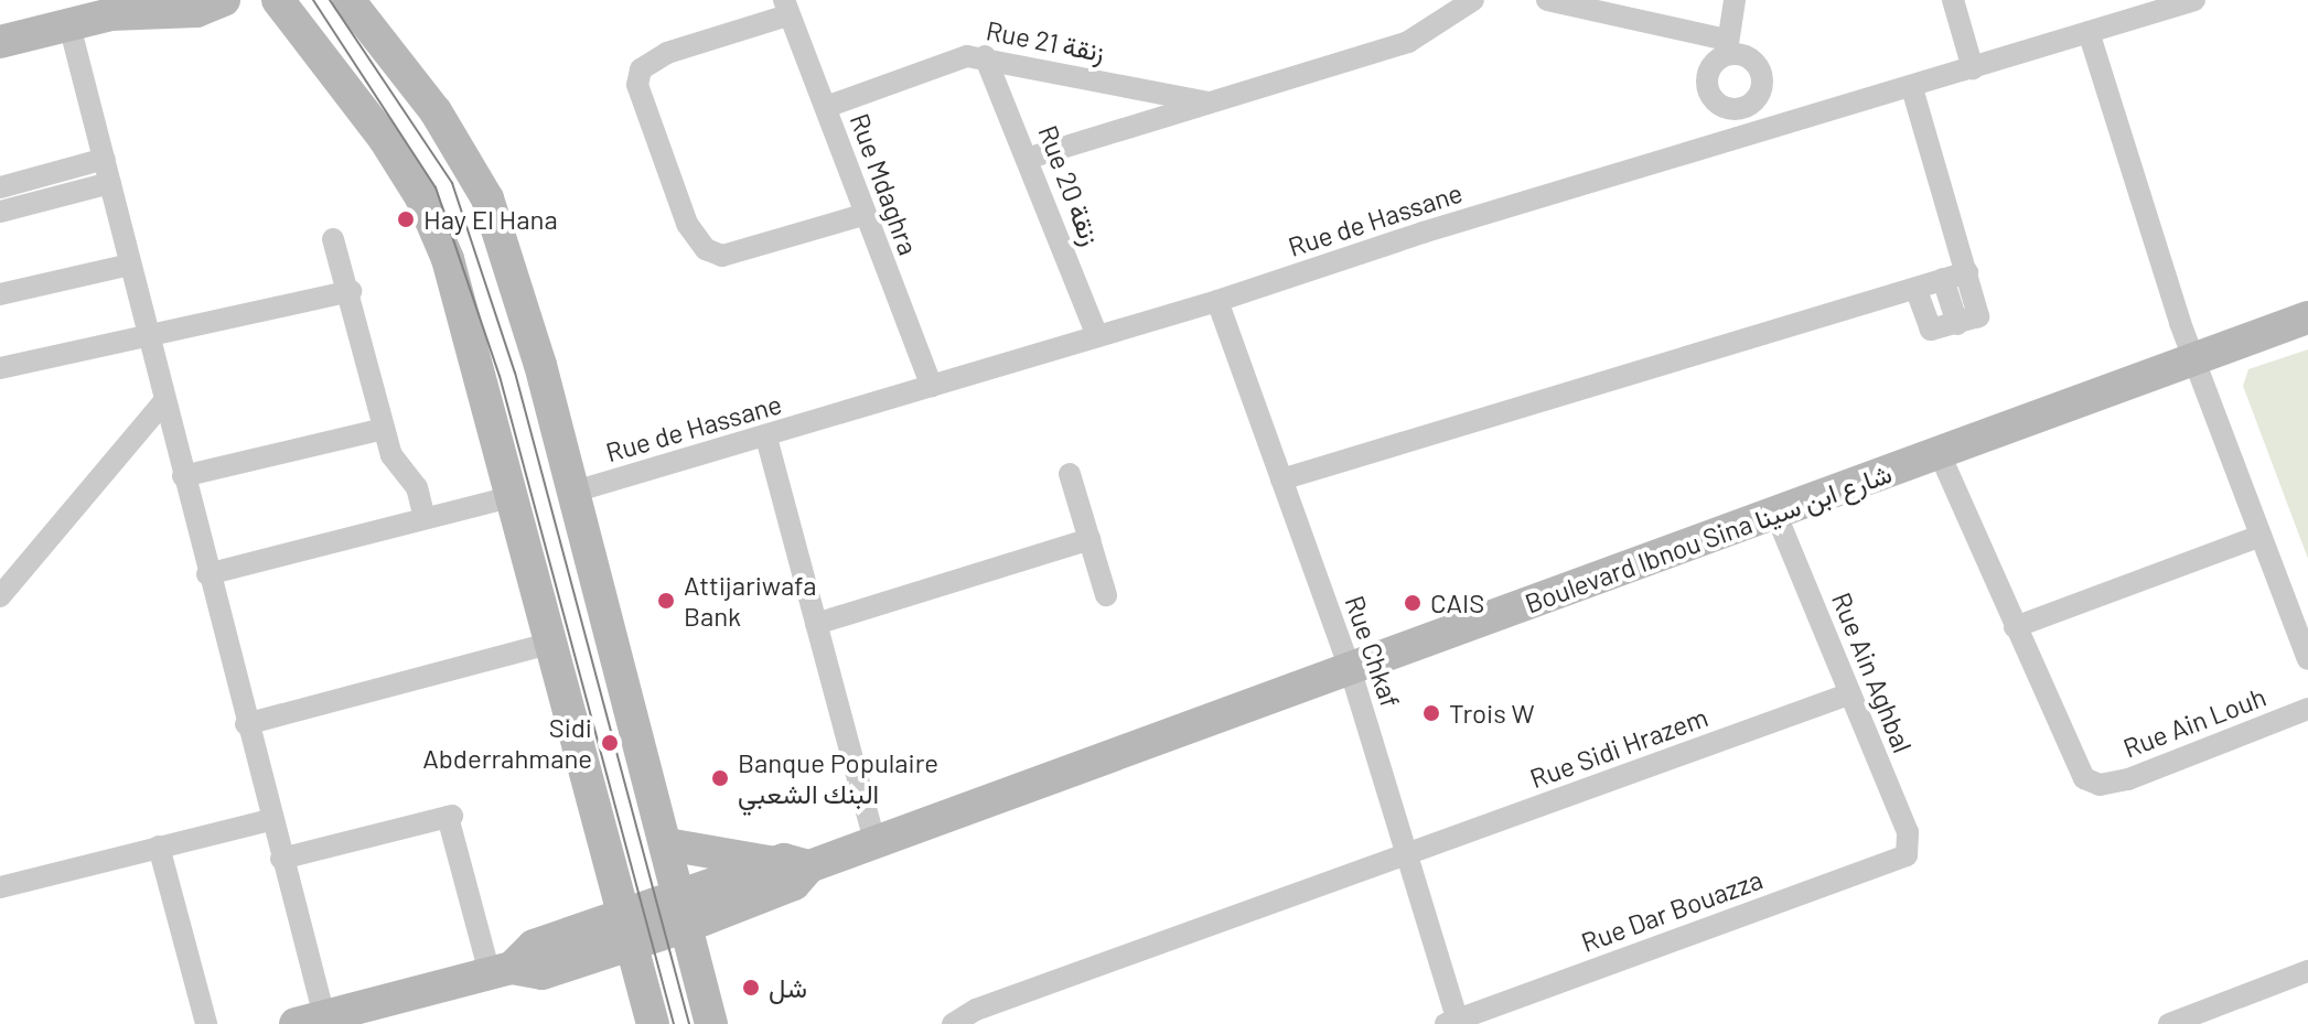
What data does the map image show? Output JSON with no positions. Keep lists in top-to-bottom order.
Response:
{
  "streets": {
    "main road": ["Boulevard Ibnou Sina شارع ابن سينا"],
    "street": [
      "Rue 21 زنقة",
      "Rue Mdaghra",
      "Rue 20 زنقة",
      "Rue de Hassane",
      "Rue Chkaf",
      "Rue Ain Aghbal",
      "Rue Ain Louh",
      "Rue Sidi Hrazem",
      "Rue Dar Bouazza"
    ]
  },
  "crossings": [
    ["Rue 21 زنقة", "Rue Mdaghra"],
    ["Rue 21 زنقة", "Rue 20 زنقة"],
    ["Rue Mdaghra", "Rue de Hassane"],
    ["Rue 20 زنقة", "Rue de Hassane"],
    ["Rue de Hassane", "Rue Chkaf"],
    ["Boulevard Ibnou Sina شارع ابن سينا", "Rue Chkaf"],
    ["Boulevard Ibnou Sina شارع ابن سينا", "Rue Ain Aghbal"],
    ["Rue Chkaf", "Rue Sidi Hrazem"],
    ["Rue Chkaf", "Rue Dar Bouazza"],
    ["Rue Ain Aghbal", "Rue Sidi Hrazem"],
    ["Rue Ain Aghbal", "Rue Dar Bouazza"]
  ],
  "places": [
    "Hay El Hana",
    "Attijariwafa Bank",
    "CAIS",
    "Trois W",
    "Sidi Abderrahmane",
    "Banque Populaire البنك الشعبي",
    "شل"
  ]
}
